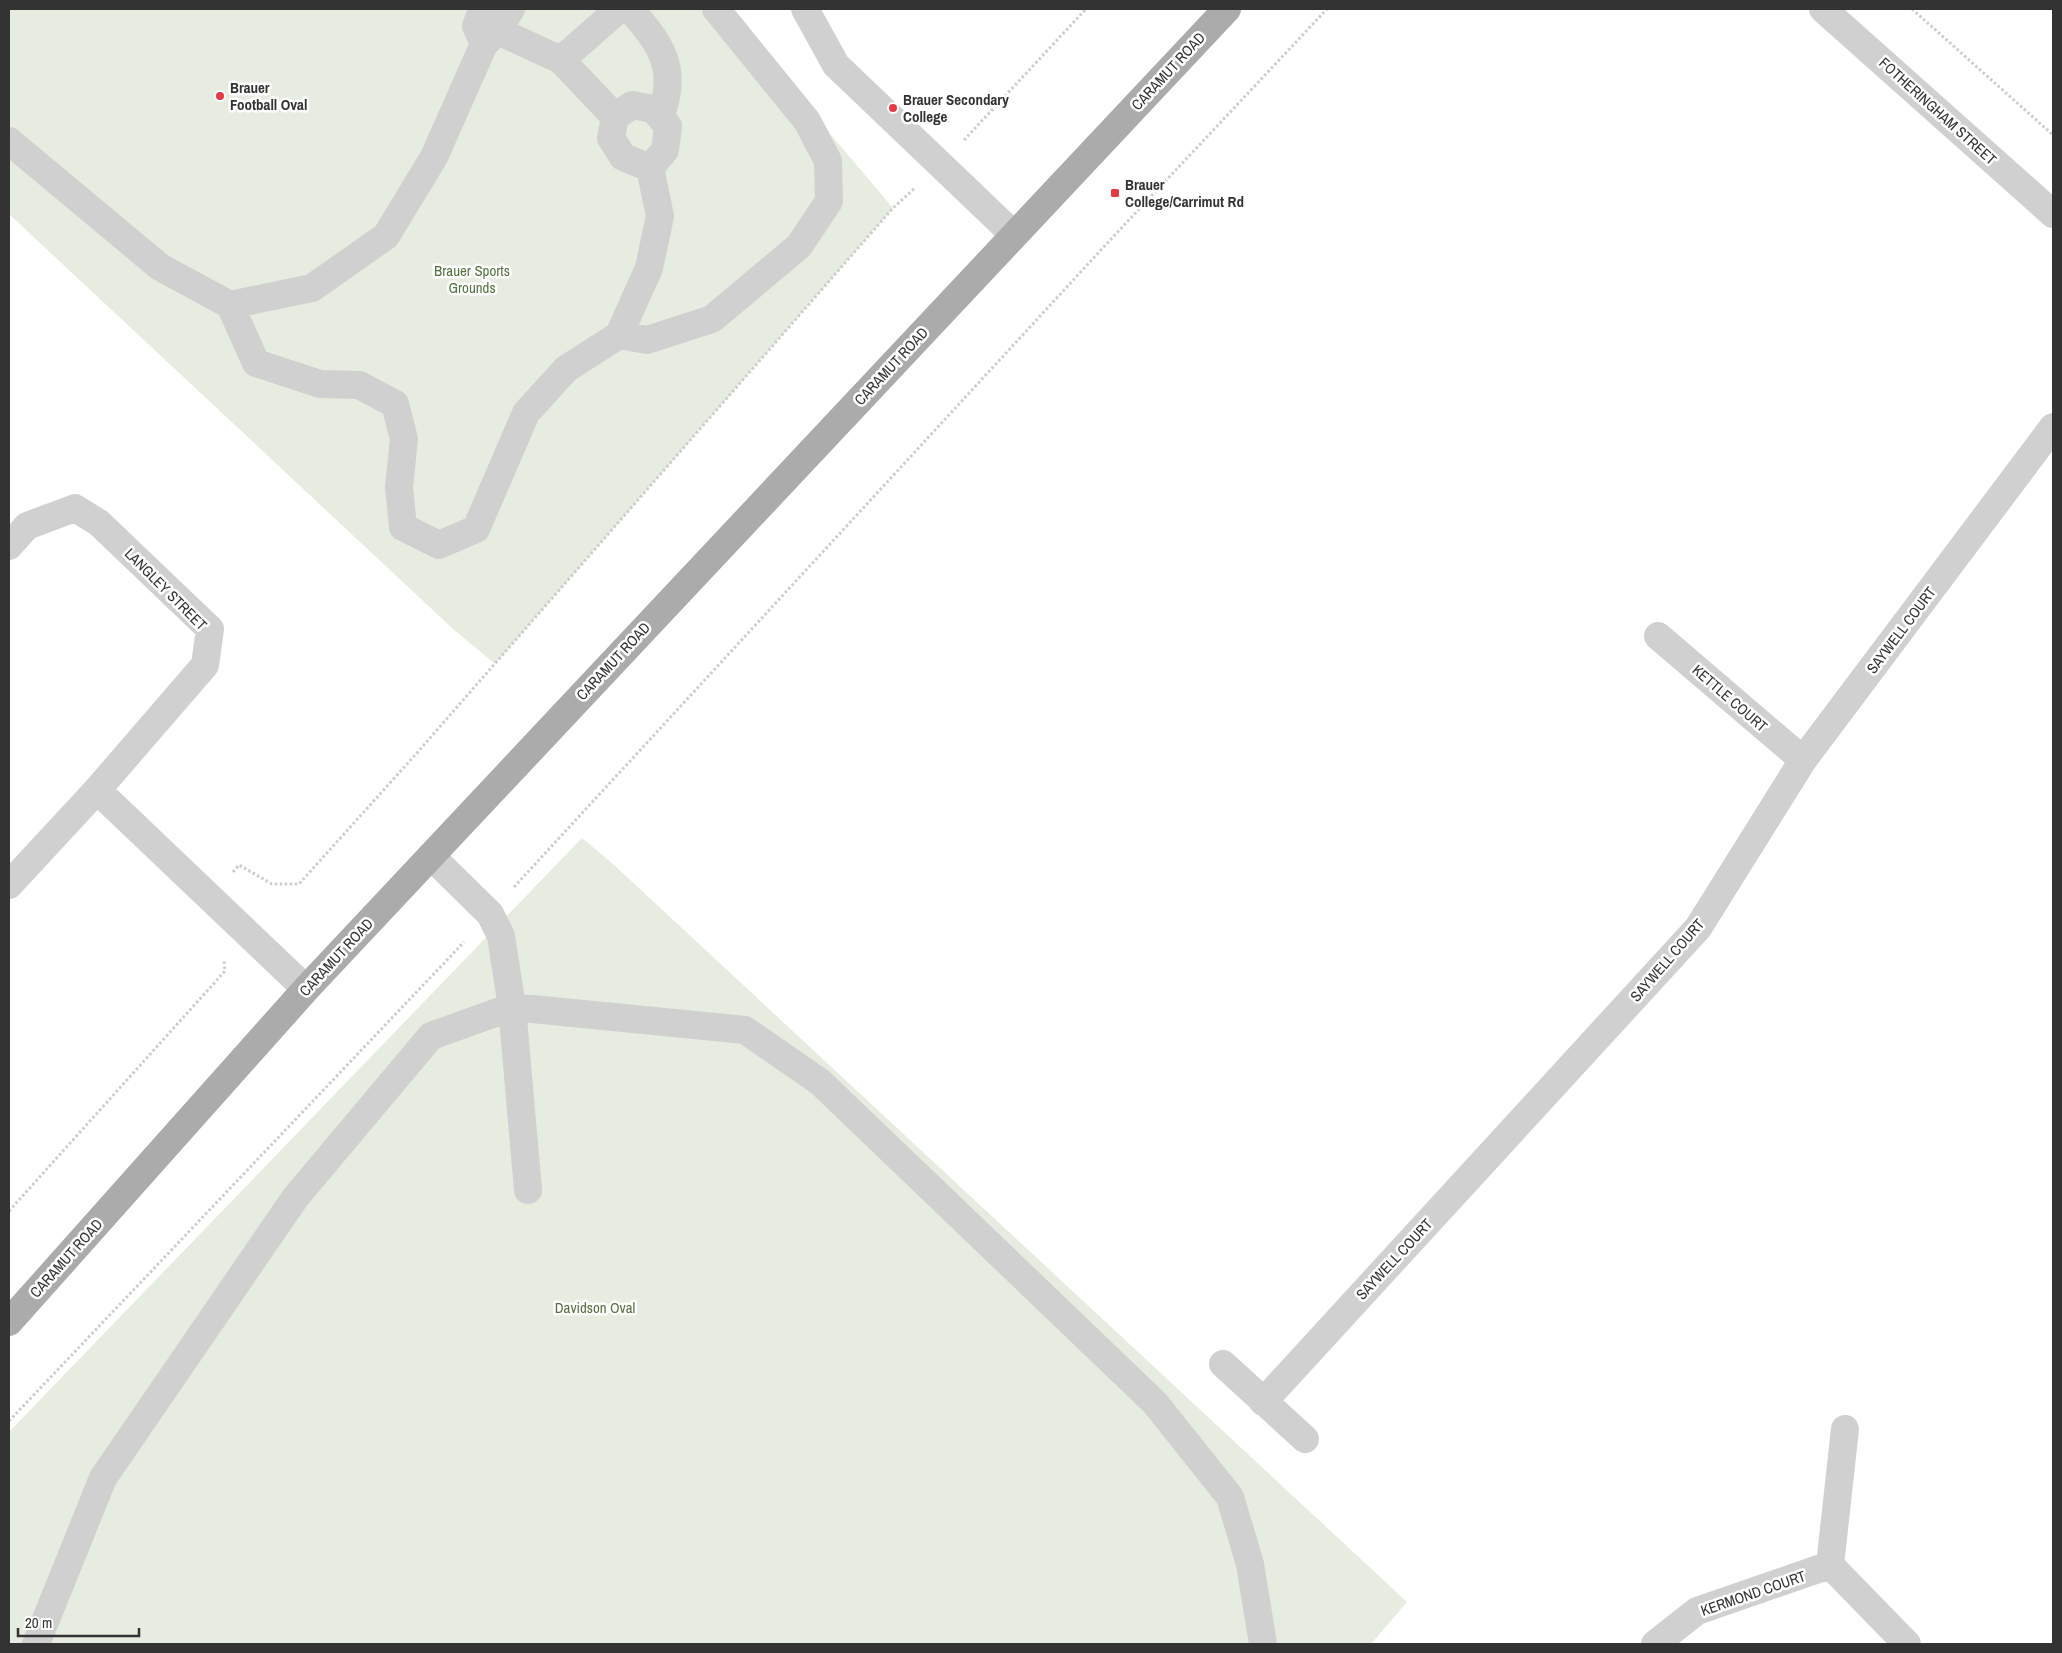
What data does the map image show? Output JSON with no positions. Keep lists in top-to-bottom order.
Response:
{
  "streets": {
    "main road": ["CARAMUT ROAD"],
    "street": [
      "FOTHERINGHAM STREET",
      "LANGLEY STREET",
      "SAYWELL COURT",
      "KETTLE COURT",
      "KERMOND COURT"
    ]
  },
  "crossings": [
    ["SAYWELL COURT", "KETTLE COURT"]
  ],
  "parks": ["Brauer Sports Grounds", "Davidson Oval"],
  "places": {
    "other": ["Brauer Football Oval", "Brauer Secondary College"],
    "transit": ["Brauer College/Carrimut Rd"]
  },
  "scale_bar": "20 m"
}
